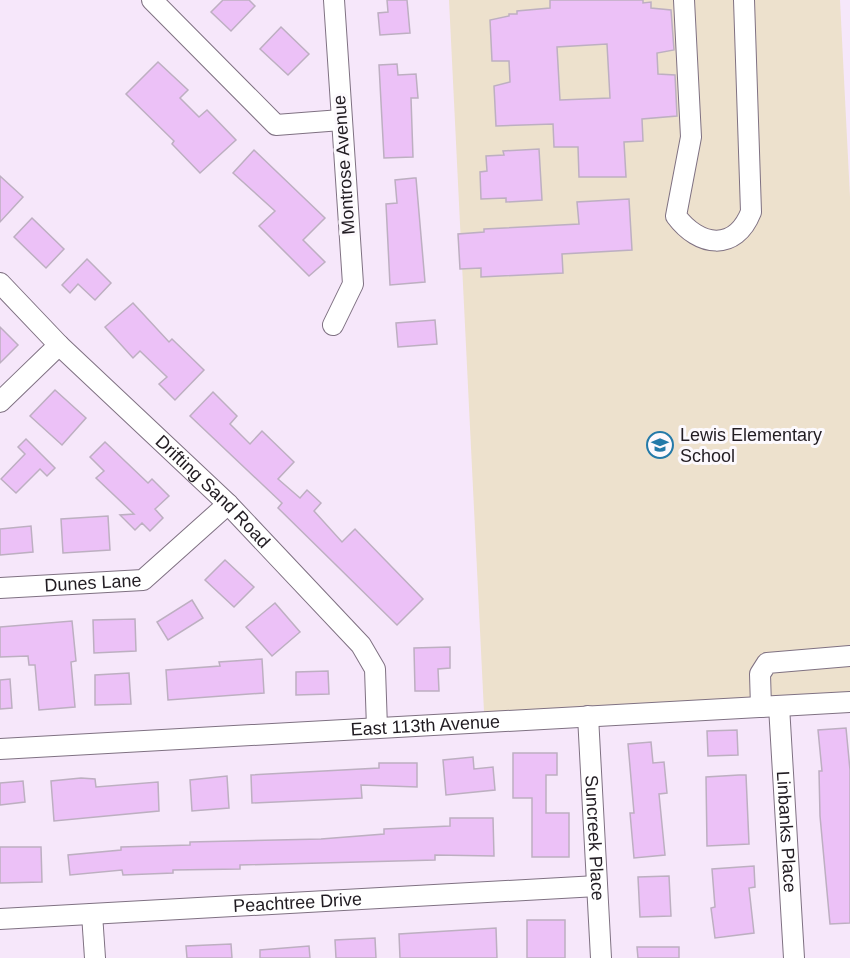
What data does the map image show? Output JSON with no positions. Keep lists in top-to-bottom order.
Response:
{
  "streets": {
    "street": [
      "Montrose Avenue",
      "Drifting Sand Road",
      "Dunes Lane",
      "East 113th Avenue",
      "Linbanks Place",
      "Suncreek Place",
      "Peachtree Drive"
    ]
  },
  "crossings": [
    ["Drifting Sand Road", "Dunes Lane"],
    ["Drifting Sand Road", "East 113th Avenue"],
    ["East 113th Avenue", "Linbanks Place"],
    ["East 113th Avenue", "Suncreek Place"],
    ["Suncreek Place", "Peachtree Drive"]
  ],
  "places": {
    "school or university": ["Lewis Elementary School"]
  }
}
